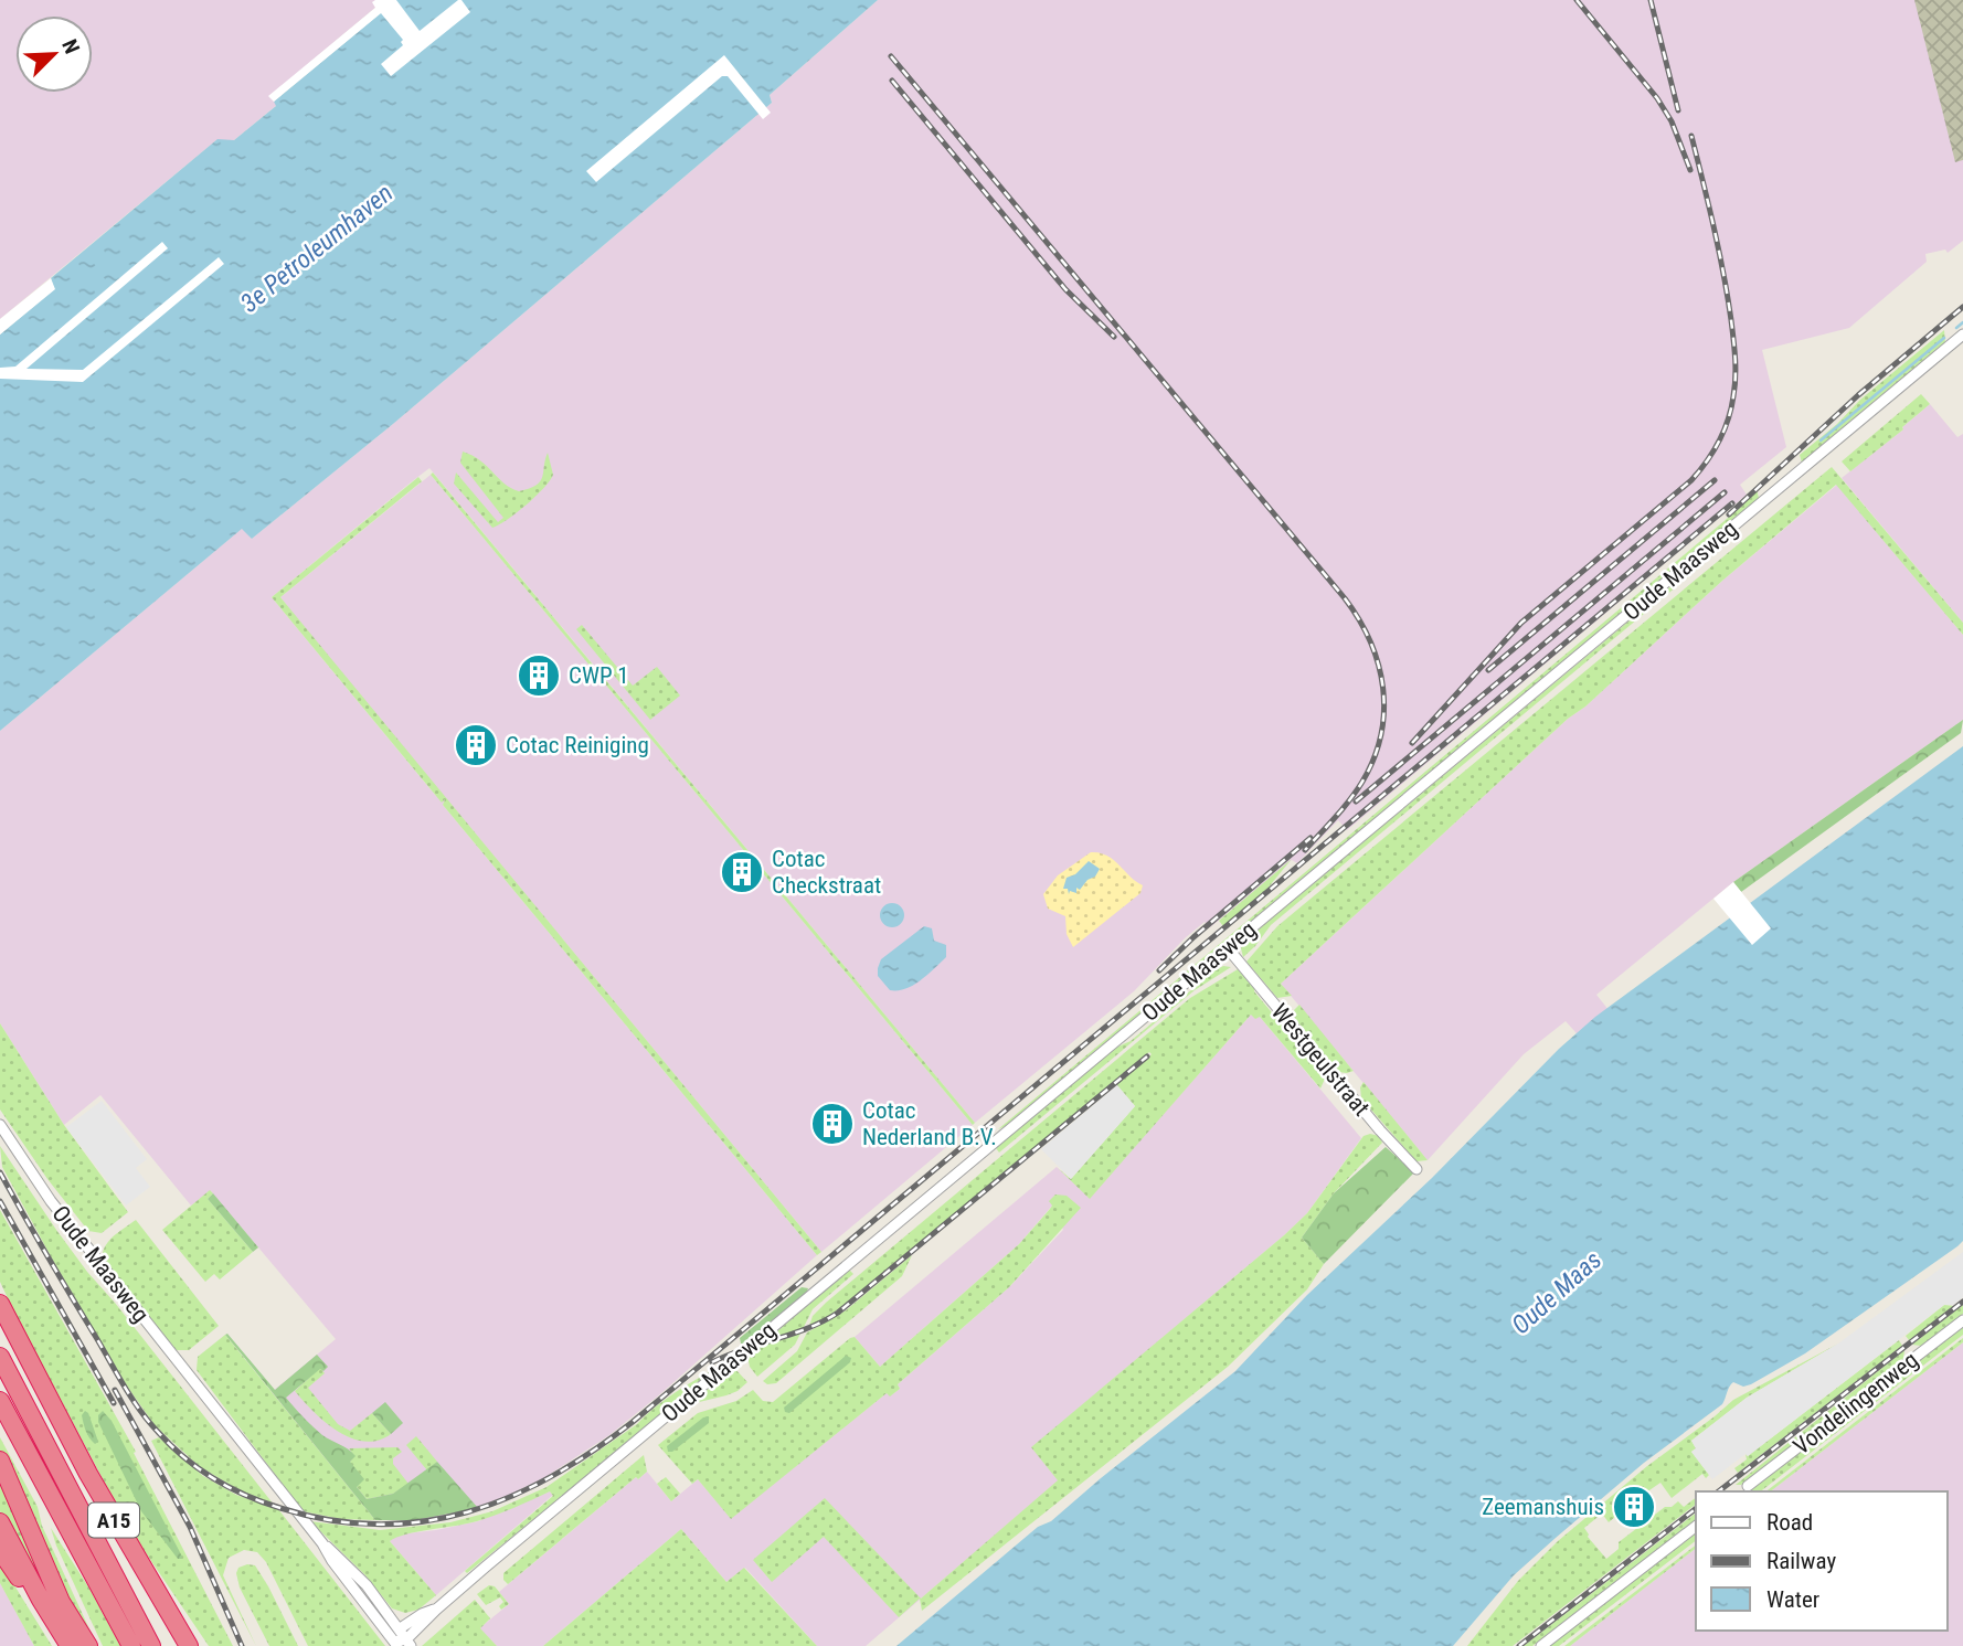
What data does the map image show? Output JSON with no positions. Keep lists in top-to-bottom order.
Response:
{
  "streets": {
    "highway": ["A15"],
    "street": ["Oude Maasweg", "Westgeulstraat", "Vondelingenweg"]
  },
  "crossings": [
    ["Oude Maasweg", "Westgeulstraat"]
  ],
  "water": ["3e Petroleumhaven", "Oude Maas"],
  "places": {
    "building": [
      "CWP 1",
      "Cotac Reiniging",
      "Cotac Checkstraat",
      "Cotac Nederland B.V.",
      "Zeemanshuis"
    ]
  },
  "legend": ["Road", "Railway", "Water"],
  "north": "top right"
}
